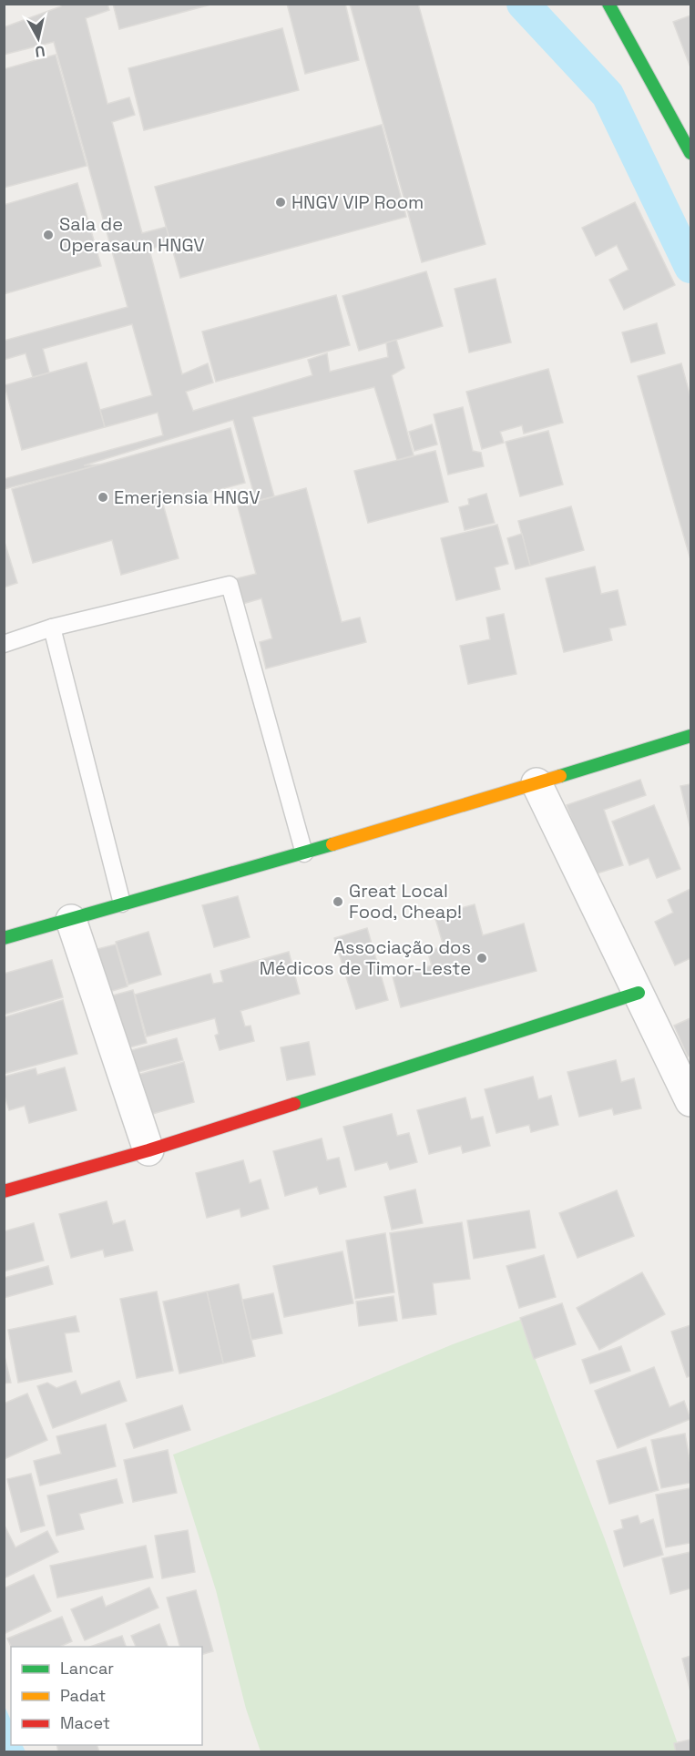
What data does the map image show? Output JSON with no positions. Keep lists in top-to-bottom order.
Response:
{
  "places": [
    "HNGV VIP Room",
    "Sala de Operasaun HNGV",
    "Emerjensia HNGV",
    "Great Local Food, Cheap!",
    "Associação dos Médicos de Timor-Leste"
  ],
  "legend": ["Lancar", "Padat", "Macet"],
  "north": "bottom"
}
